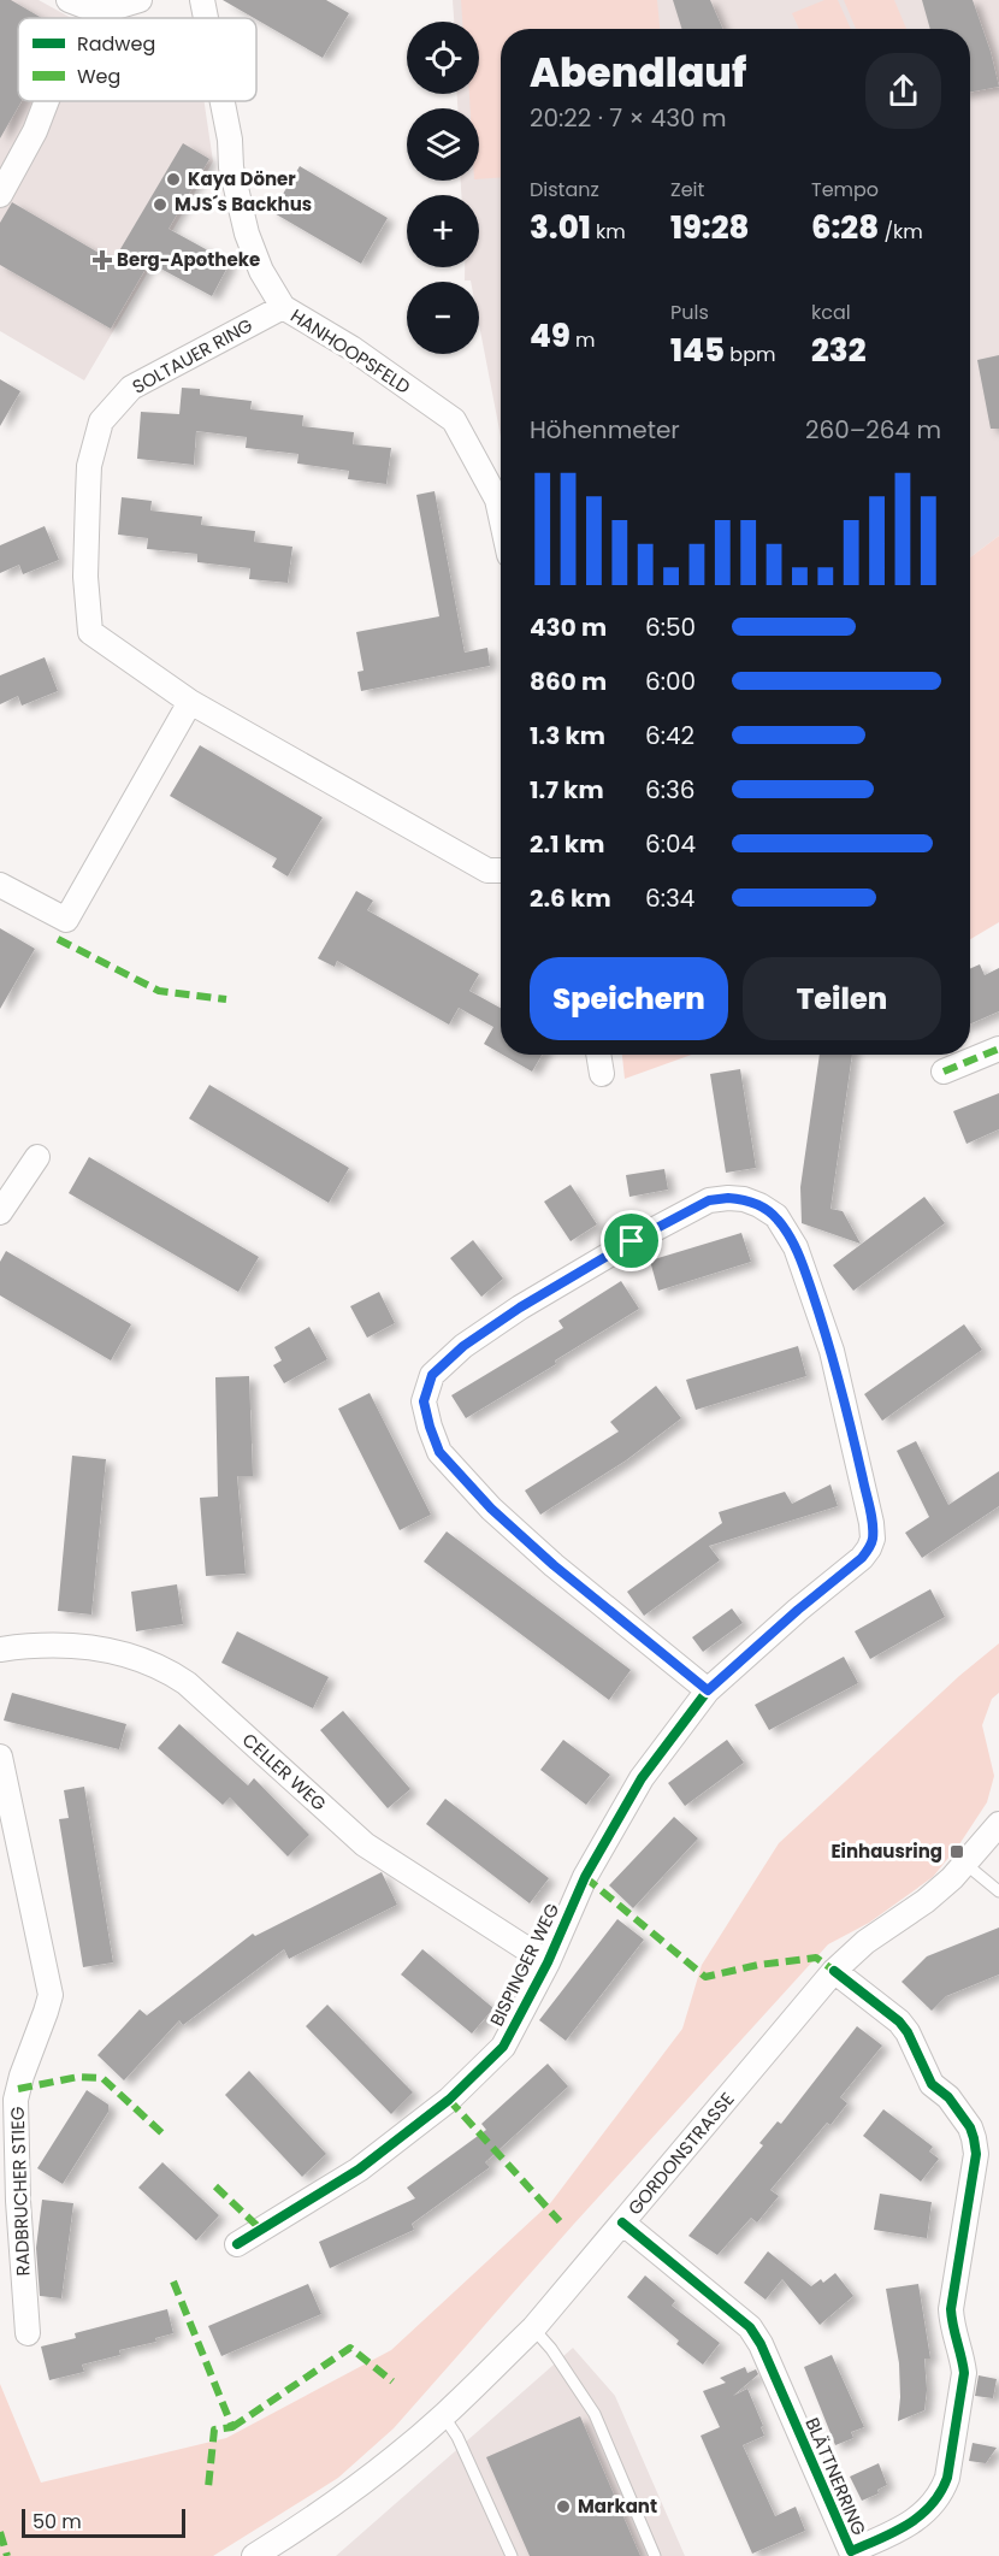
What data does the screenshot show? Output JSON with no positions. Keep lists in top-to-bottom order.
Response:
{
  "streets": {
    "street": [
      "HANHOOPSFELD",
      "SOLTAUER RING",
      "CELLER WEG",
      "BISPINGER WEG",
      "GORDONSTRASSE",
      "RADBRUCHER STIEG",
      "BLÄTTNERRING"
    ]
  },
  "crossings": [
    ["HANHOOPSFELD", "SOLTAUER RING"],
    ["CELLER WEG", "BISPINGER WEG"],
    ["GORDONSTRASSE", "BLÄTTNERRING"]
  ],
  "places": {
    "other": ["Kaya Döner", "MJS´s Backhus", "Markant"],
    "health": ["Berg-Apotheke"],
    "transit": ["Einhausring"]
  },
  "legend": ["Radweg", "Weg"],
  "scale_bar": "50 m",
  "page": {
    "map_buttons": ["+", "−"],
    "heading": ["Abendlauf", "20:22 · 7 × 430 m"],
    "stats": [
      ["Distanz", "3.01 km"],
      ["Zeit", "19:28"],
      ["Tempo", "6:28 /km"],
      ["49 m"],
      ["Puls", "145 bpm"],
      ["kcal", "232"]
    ],
    "chart": ["Höhenmeter", "260–264 m"],
    "list": [
      {
        "name": "430 m",
        "note": "6:50"
      },
      {
        "name": "860 m",
        "note": "6:00"
      },
      {
        "name": "1.3 km",
        "note": "6:42"
      },
      {
        "name": "1.7 km",
        "note": "6:36"
      },
      {
        "name": "2.1 km",
        "note": "6:04"
      },
      {
        "name": "2.6 km",
        "note": "6:34"
      }
    ],
    "buttons": ["Speichern", "Teilen"],
    "scale": "50 m"
  }
}
